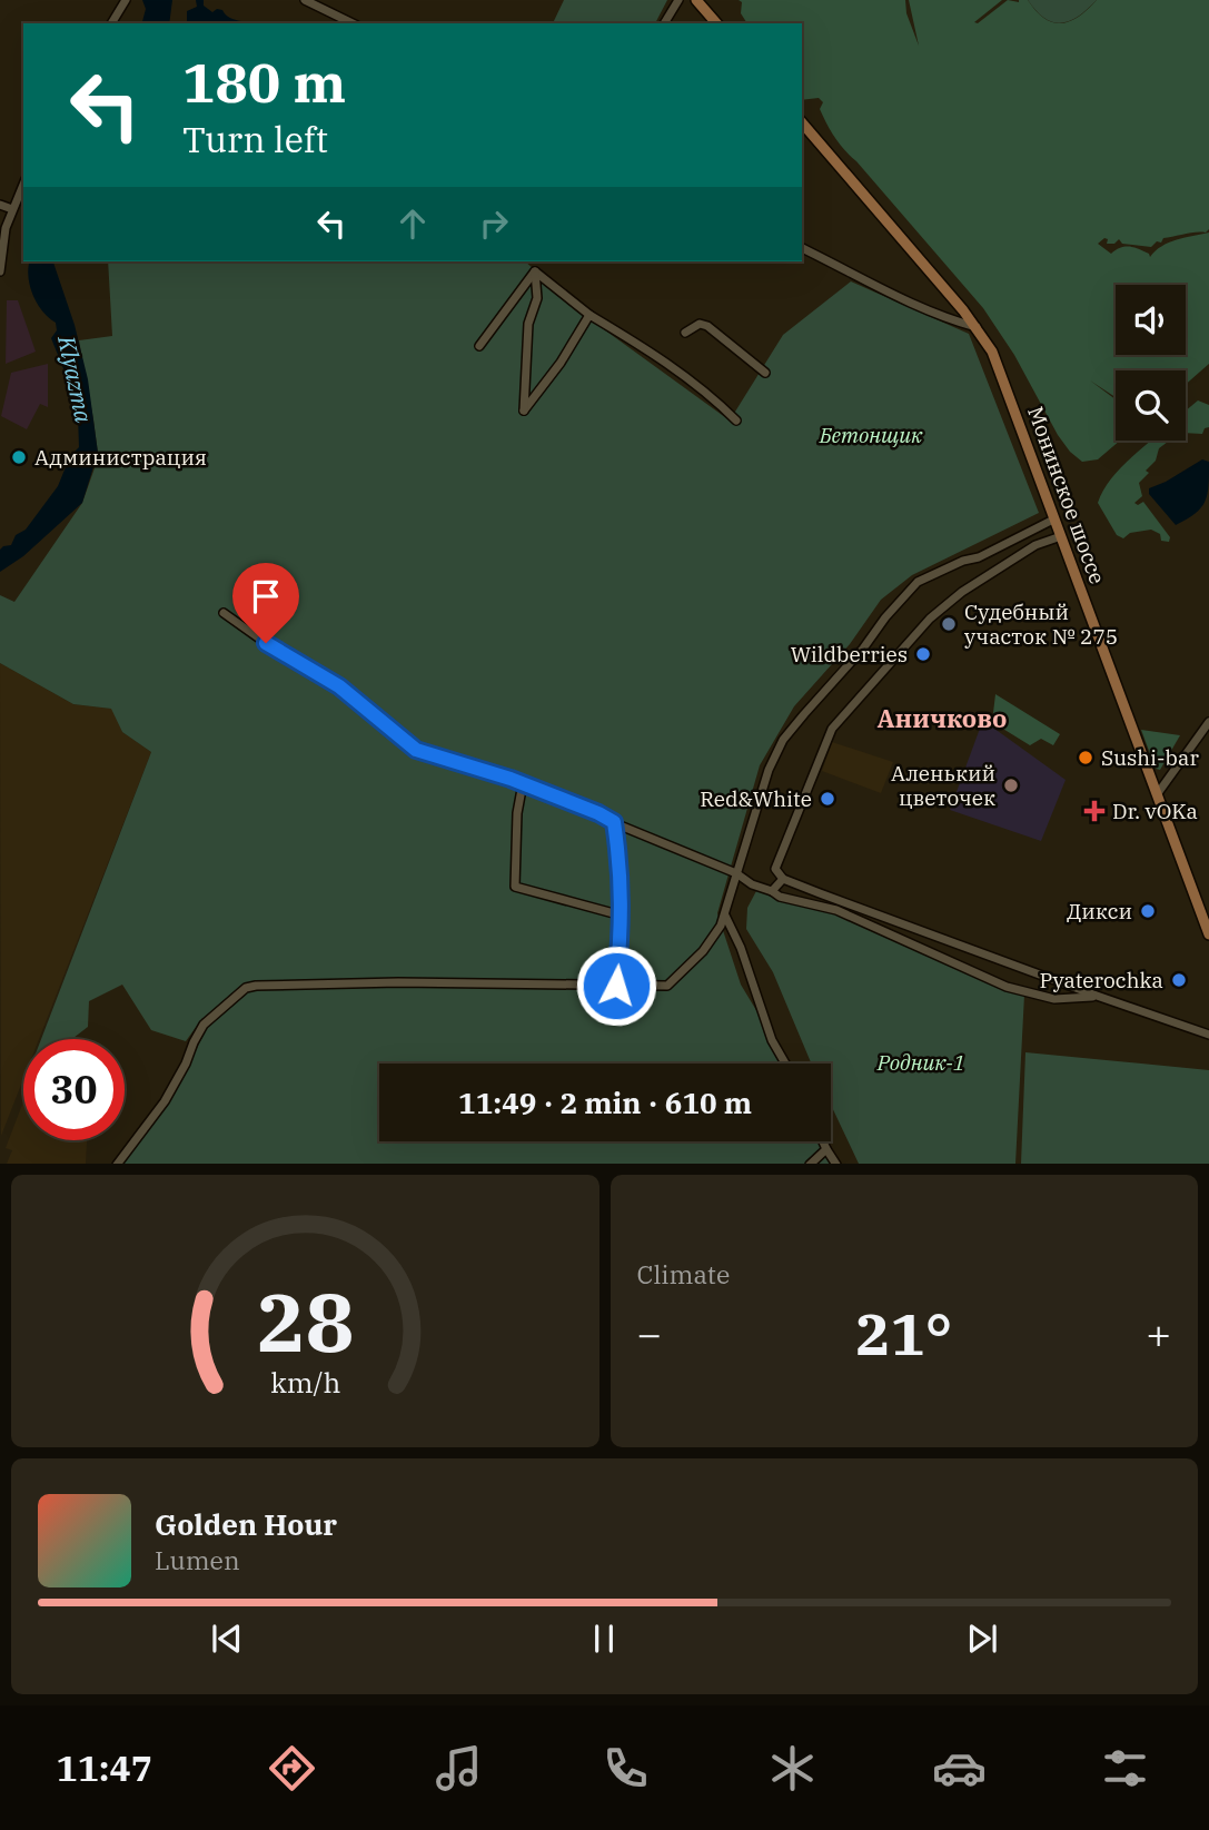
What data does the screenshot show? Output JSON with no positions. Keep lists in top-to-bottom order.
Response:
{
  "streets": {
    "main road": ["Монинское шоссе"]
  },
  "districts": ["Аничково"],
  "water": ["Klyazma"],
  "parks": ["Бетонщик", "Родник-1"],
  "places": {
    "other": [
      "Администрация",
      "Судебный участок № 275",
      "Wildberries",
      "Sushi-bar",
      "Аленький цветочек",
      "Red&White",
      "Дикси",
      "Pyaterochka"
    ],
    "health": ["Dr. vOKa"]
  },
  "page": {
    "turn": ["180 m", "Turn left"],
    "limit": "30",
    "trip": "11:49 · 2 min · 610 m",
    "tile": "Climate",
    "heat": ["−", "21°", "+"],
    "song": ["Golden Hour", "Lumen"],
    "tabs": "11:47",
    "gauge": ["28", "km/h"]
  }
}
